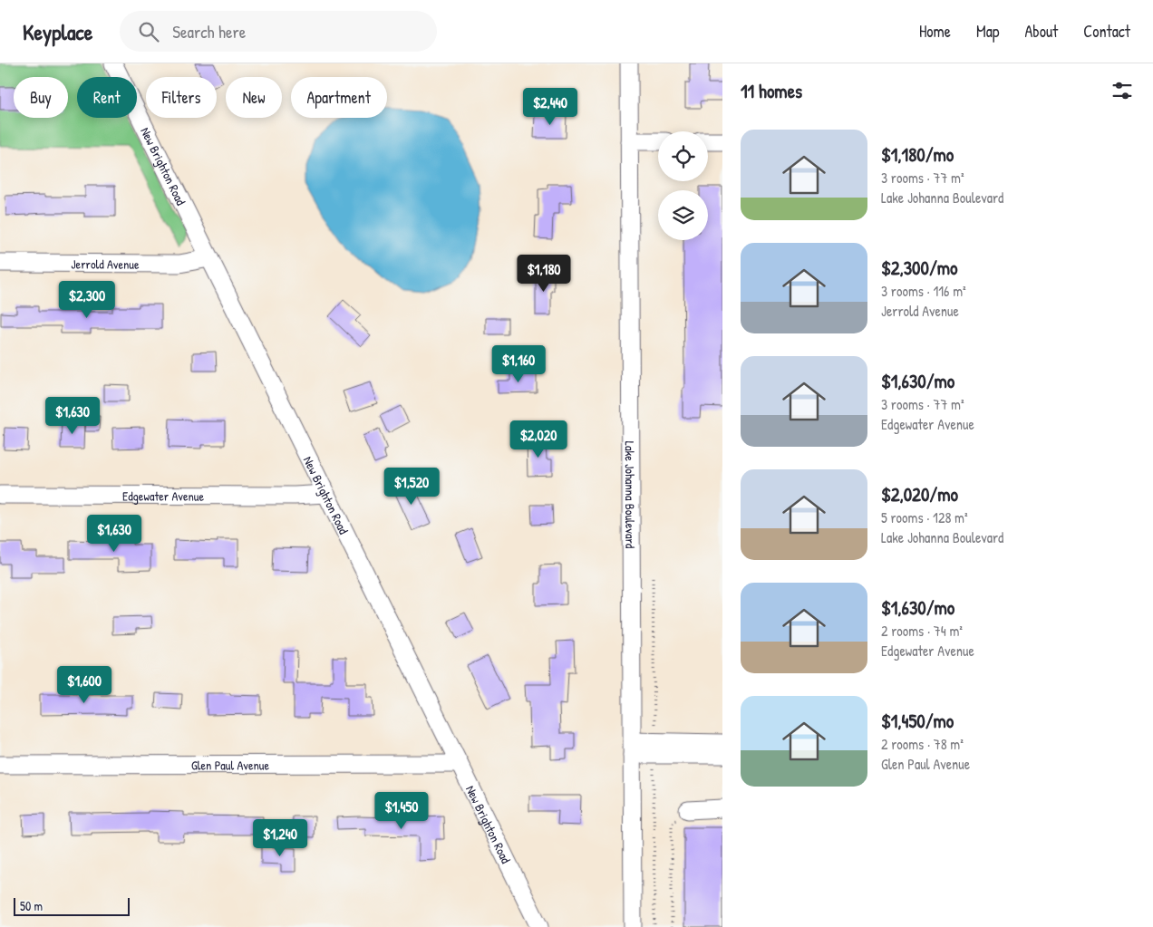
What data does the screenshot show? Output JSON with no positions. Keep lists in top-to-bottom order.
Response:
{
  "streets": {
    "street": [
      "New Brighton Road",
      "Jerrold Avenue",
      "Lake Johanna Boulevard",
      "Edgewater Avenue",
      "Glen Paul Avenue"
    ]
  },
  "crossings": [
    ["New Brighton Road", "Jerrold Avenue"],
    ["New Brighton Road", "Edgewater Avenue"],
    ["New Brighton Road", "Glen Paul Avenue"]
  ],
  "scale_bar": "50 m",
  "page": {
    "header": "Keyplace",
    "search": "Search here",
    "nav": [
      "Home",
      "Map",
      "About",
      "Contact"
    ],
    "heading": "11 homes",
    "chip": [
      "Buy",
      "Rent",
      "Filters",
      "New",
      "Apartment"
    ],
    "price": [
      "$2,440",
      "$1,180",
      "$2,300",
      "$1,160",
      "$1,630",
      "$2,020",
      "$1,520",
      "$1,630",
      "$1,600",
      "$1,450",
      "$1,240"
    ],
    "list": [
      {
        "name": "$1,180/mo",
        "note": "3 rooms · 77 m² · Lake Johanna Boulevard"
      },
      {
        "name": "$2,300/mo",
        "note": "3 rooms · 116 m² · Jerrold Avenue"
      },
      {
        "name": "$1,630/mo",
        "note": "3 rooms · 77 m² · Edgewater Avenue"
      },
      {
        "name": "$2,020/mo",
        "note": "5 rooms · 128 m² · Lake Johanna Boulevard"
      },
      {
        "name": "$1,630/mo",
        "note": "2 rooms · 74 m² · Edgewater Avenue"
      },
      {
        "name": "$1,450/mo",
        "note": "2 rooms · 78 m² · Glen Paul Avenue"
      }
    ],
    "scale": "50 m"
  }
}
